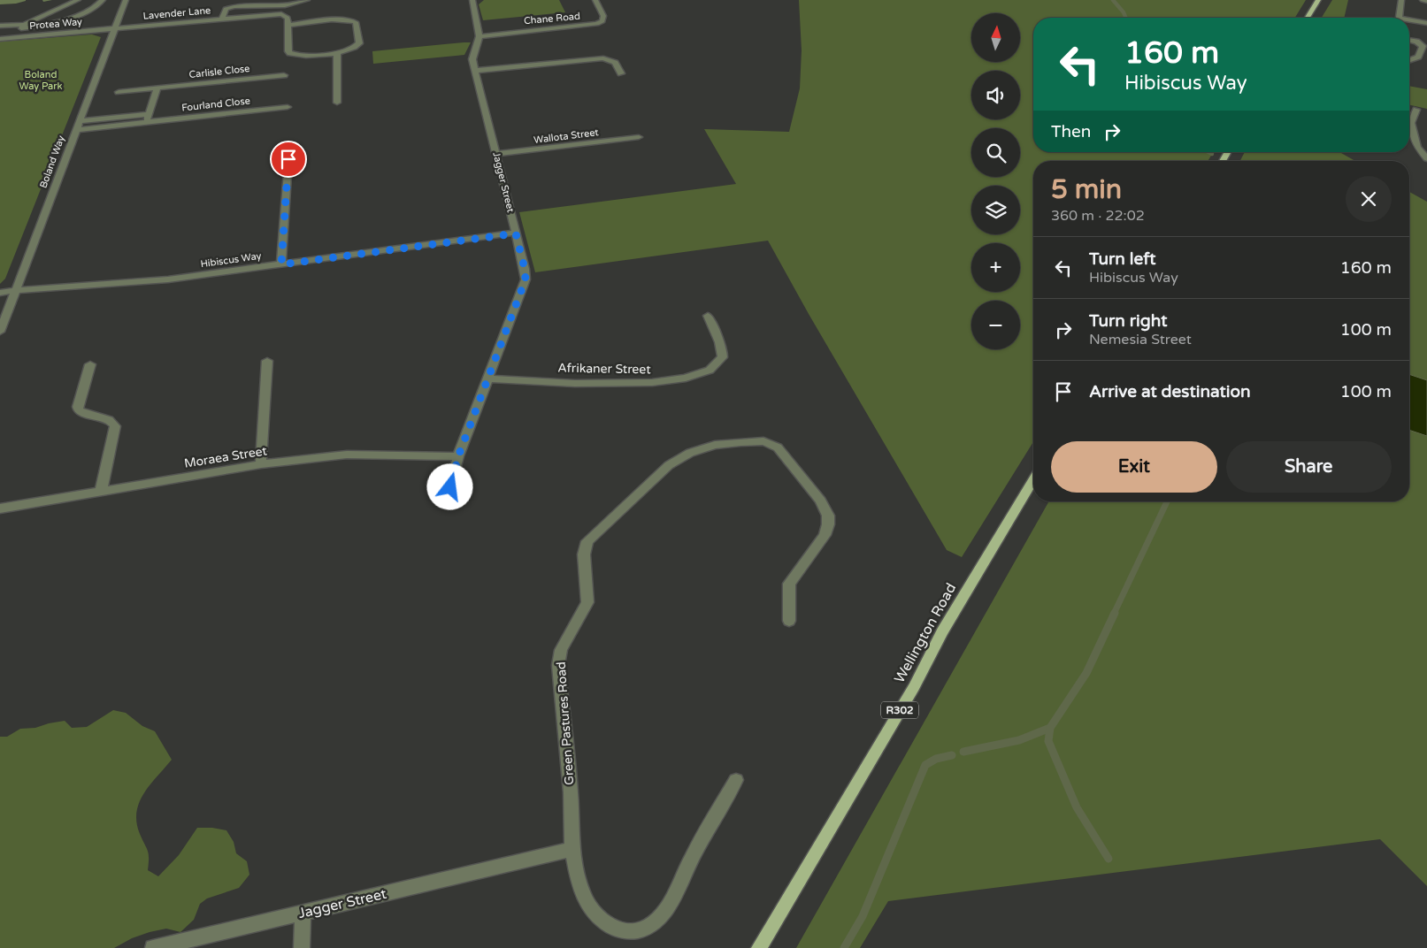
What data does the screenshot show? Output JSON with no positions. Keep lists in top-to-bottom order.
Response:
{
  "streets": {
    "main road": ["Wellington Road", "R302"],
    "street": [
      "Lavender Lane",
      "Chane Road",
      "Protea Way",
      "Carlisle Close",
      "Fourland Close",
      "Wallota Street",
      "Boland Way",
      "Jagger Street",
      "Hibiscus Way",
      "Afrikaner Street",
      "Moraea Street",
      "Green Pastures Road"
    ]
  },
  "crossings": [
    ["Lavender Lane", "Protea Way"],
    ["Lavender Lane", "Boland Way"],
    ["Chane Road", "Jagger Street"],
    ["Protea Way", "Boland Way"],
    ["Fourland Close", "Boland Way"],
    ["Wallota Street", "Jagger Street"],
    ["Boland Way", "Hibiscus Way"],
    ["Jagger Street", "Hibiscus Way"],
    ["Jagger Street", "Afrikaner Street"],
    ["Jagger Street", "Moraea Street"],
    ["Jagger Street", "Green Pastures Road"]
  ],
  "parks": ["Boland Way Park"],
  "north": "top",
  "page": {
    "map_buttons": ["+", "−"],
    "turn": ["160 m", "Hibiscus Way"],
    "then": "Then",
    "heading": ["5 min", "360 m · 22:02"],
    "list": [
      {
        "name": "Turn left",
        "note": "Hibiscus Way",
        "value": "160 m"
      },
      {
        "name": "Turn right",
        "note": "Nemesia Street",
        "value": "100 m"
      },
      {
        "name": "Arrive at destination",
        "value": "100 m"
      }
    ],
    "buttons": ["Exit", "Share"]
  }
}
